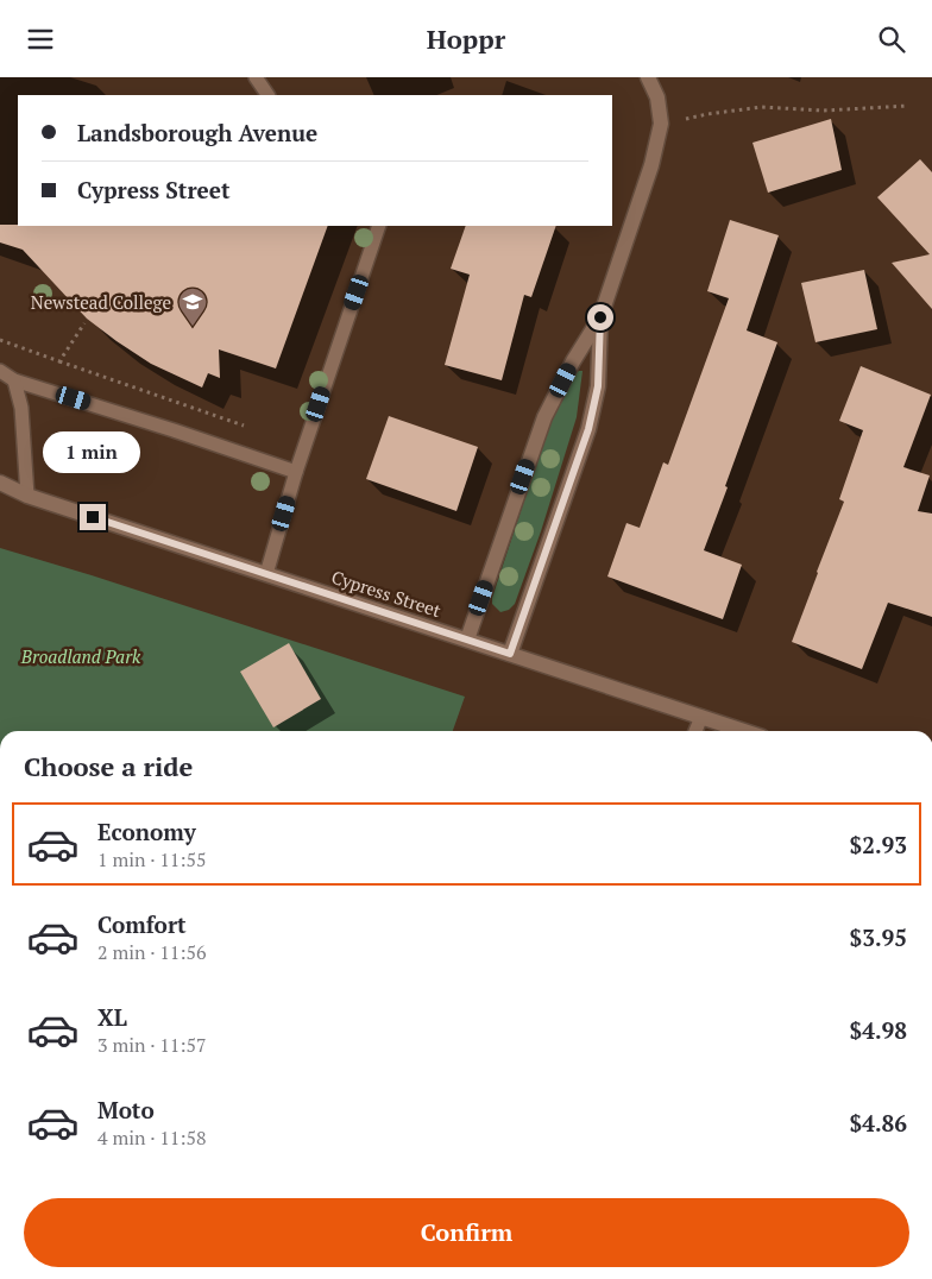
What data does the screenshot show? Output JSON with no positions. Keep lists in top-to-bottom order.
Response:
{
  "streets": {
    "street": ["Cypress Street"]
  },
  "parks": ["Broadland Park"],
  "places": {
    "school or university": ["Newstead College"]
  },
  "page": {
    "header": "Hoppr",
    "banner": ["Landsborough Avenue", "Cypress Street"],
    "bubble": "1 min",
    "heading": "Choose a ride",
    "list": [
      {
        "name": "Economy",
        "note": "1 min · 11:55",
        "value": "$2.93"
      },
      {
        "name": "Comfort",
        "note": "2 min · 11:56",
        "value": "$3.95"
      },
      {
        "name": "XL",
        "note": "3 min · 11:57",
        "value": "$4.98"
      },
      {
        "name": "Moto",
        "note": "4 min · 11:58",
        "value": "$4.86"
      }
    ],
    "buttons": "Confirm"
  }
}
